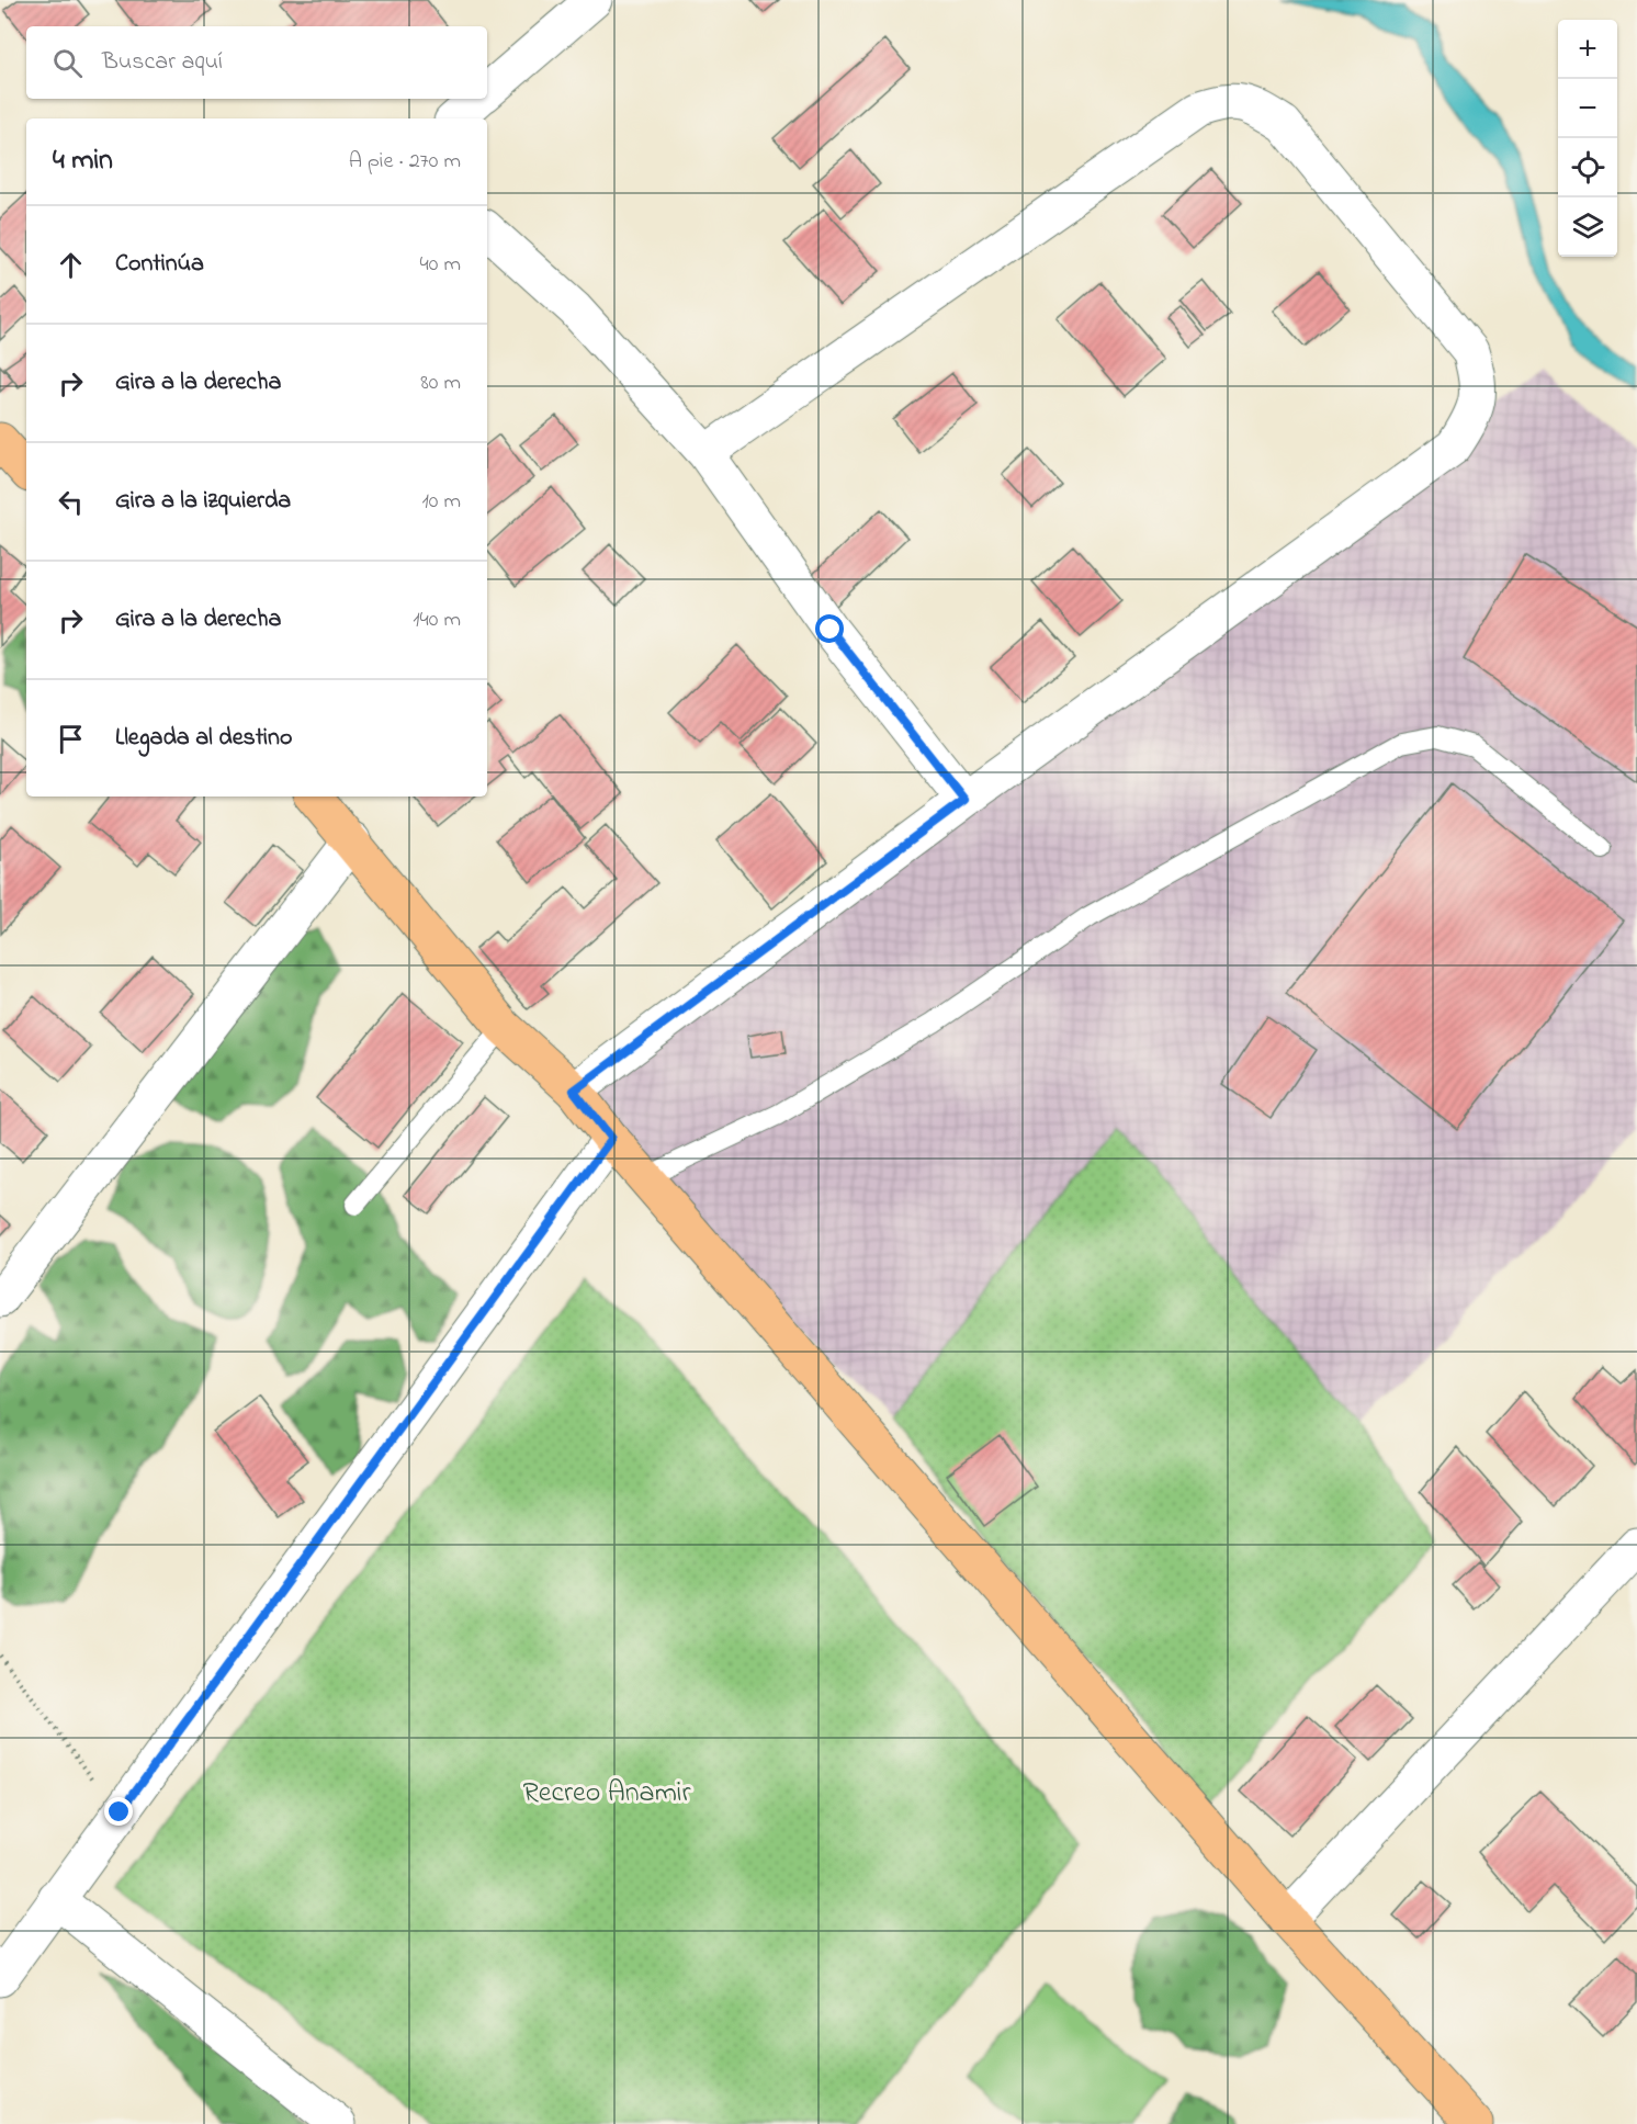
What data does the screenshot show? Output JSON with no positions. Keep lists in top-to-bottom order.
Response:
{
  "parks": ["Recreo Anamir"],
  "page": {
    "map_buttons": ["+", "−"],
    "search": "Buscar aquí",
    "heading": ["4 min", "A pie · 270 m"],
    "list": [
      ["Continúa", "40 m"],
      ["Gira a la derecha", "80 m"],
      ["Gira a la izquierda", "10 m"],
      ["Gira a la derecha", "140 m"],
      "Llegada al destino"
    ]
  }
}
